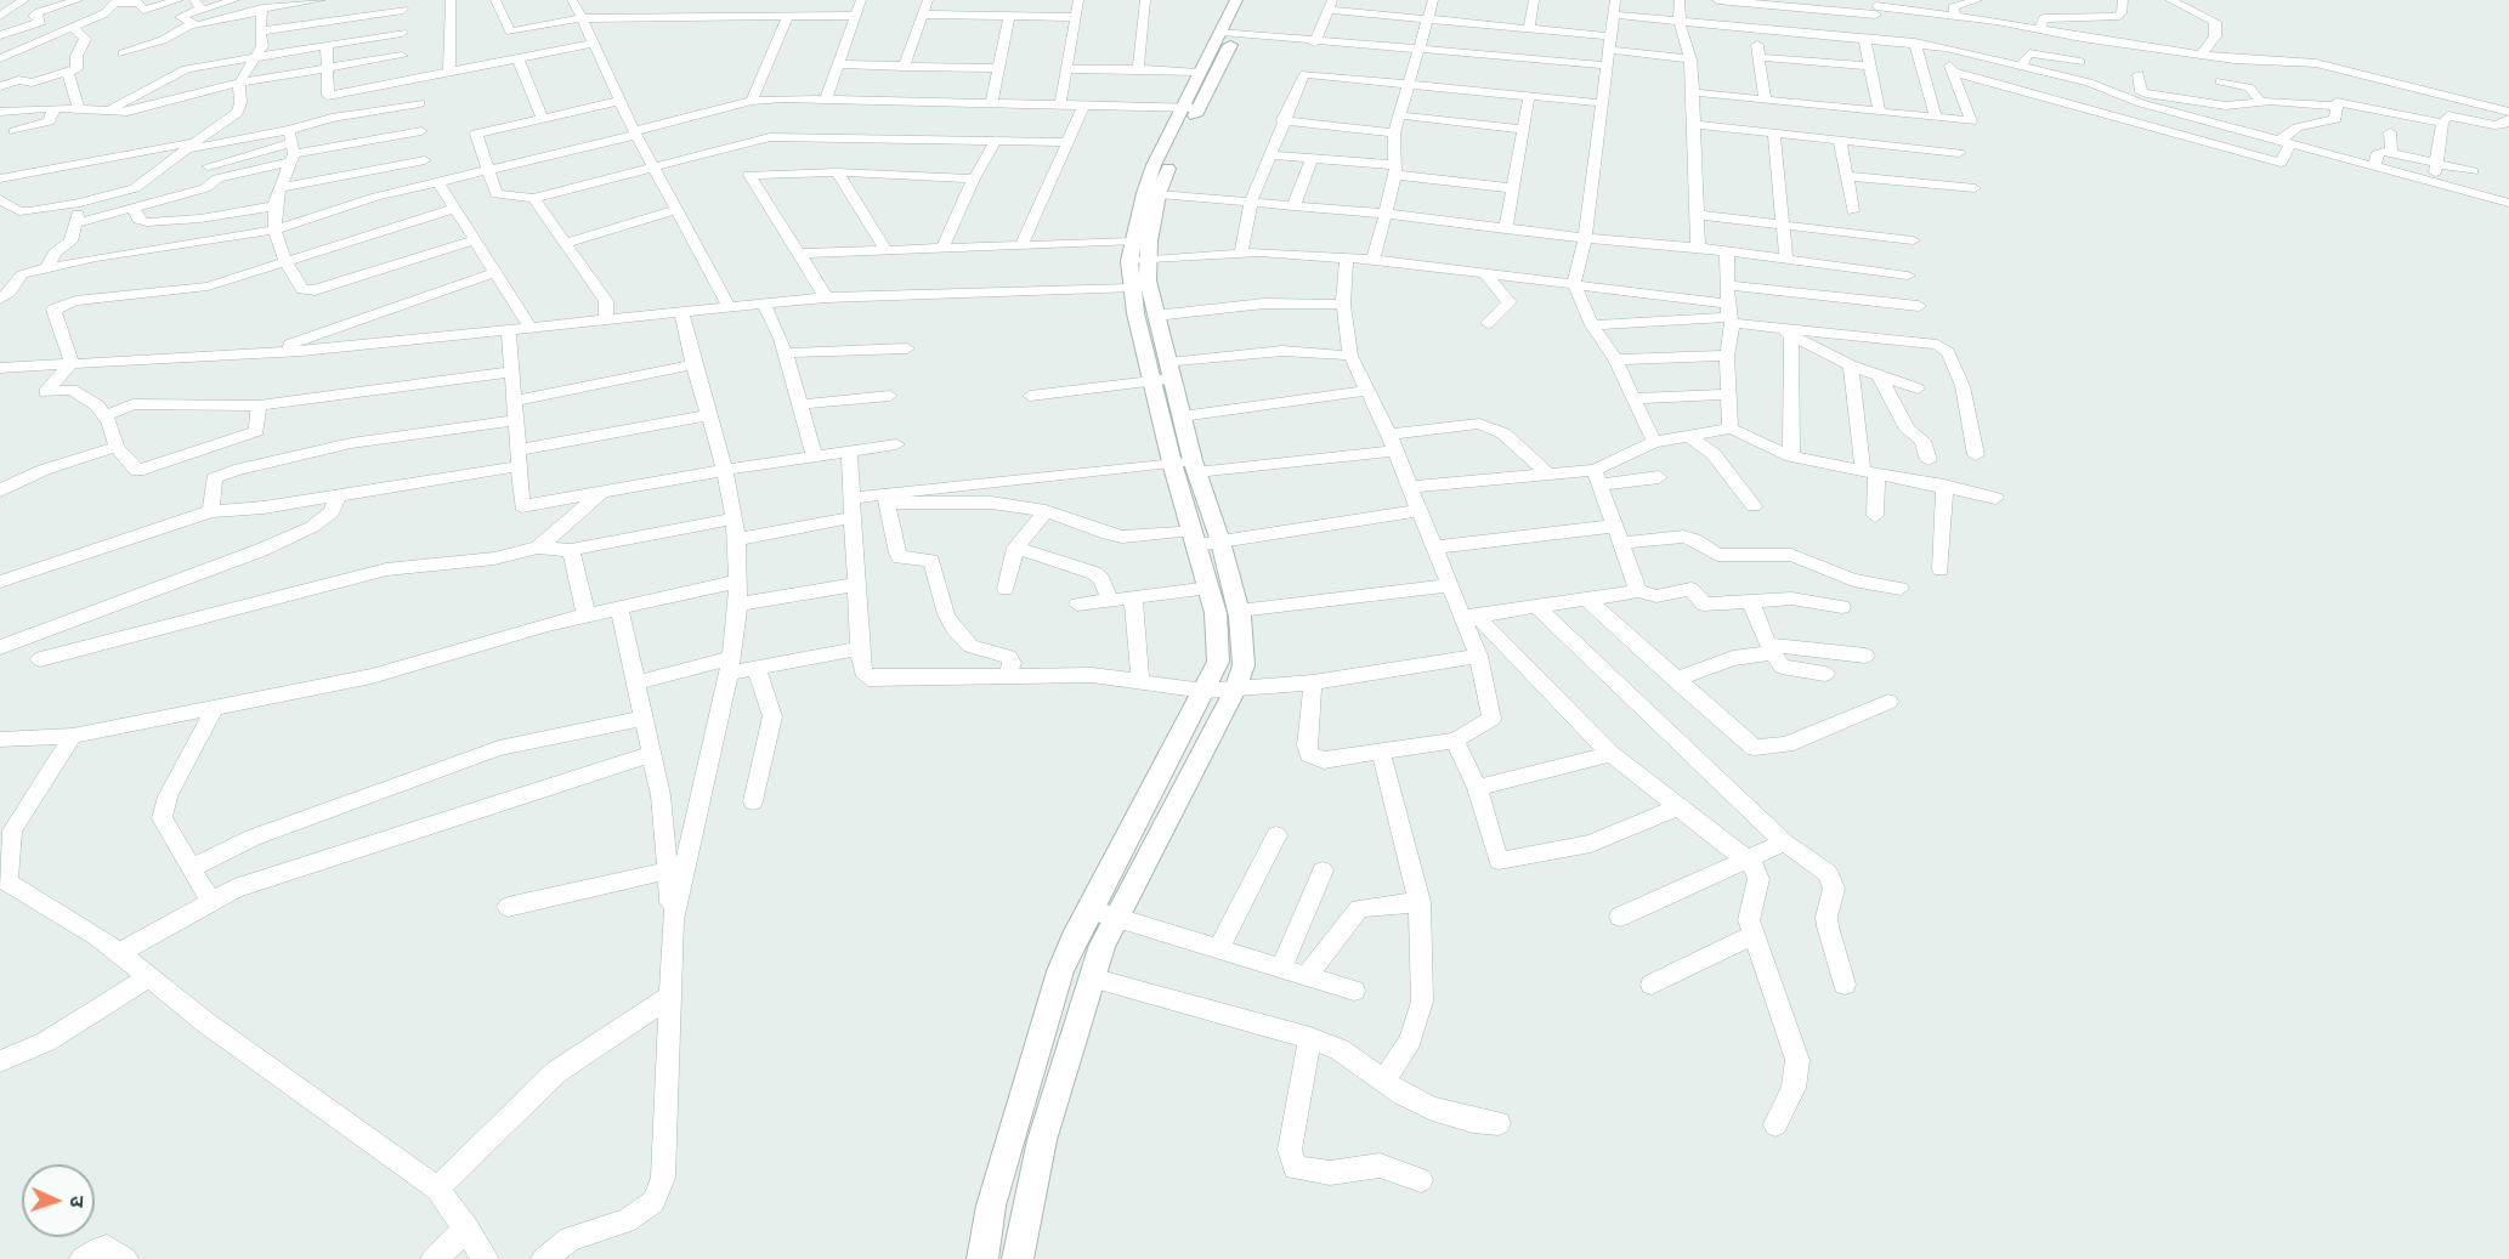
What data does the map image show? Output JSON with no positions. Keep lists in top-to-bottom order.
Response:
{
  "north": "right"
}
